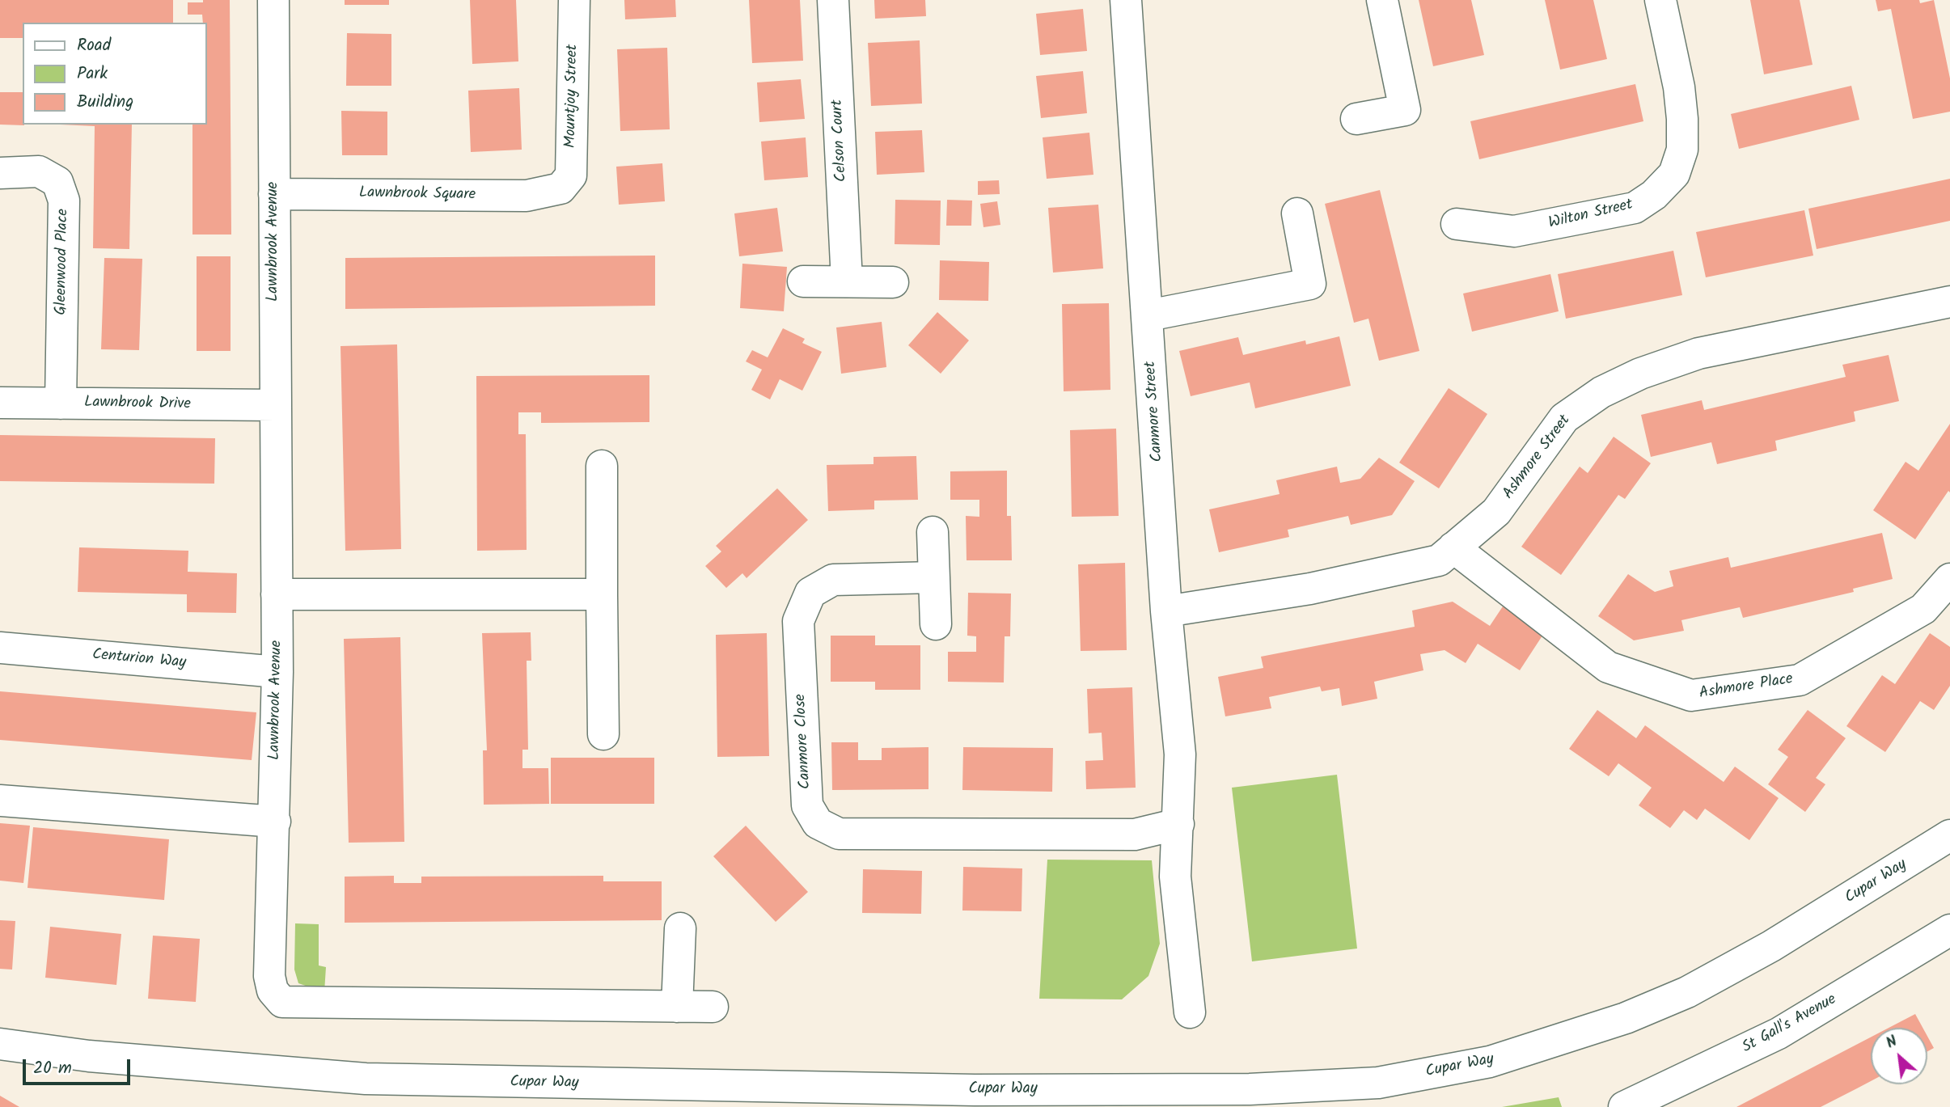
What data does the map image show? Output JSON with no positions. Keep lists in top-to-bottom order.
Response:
{
  "streets": {
    "street": [
      "Mountjoy Street",
      "Celson Court",
      "Lawnbrook Square",
      "Wilton Street",
      "Lawnbrook Avenue",
      "Gleenwood Place",
      "Lawnbrook Drive",
      "Canmore Street",
      "Ashmore Street",
      "Centurion Way",
      "Ashmore Place",
      "Canmore Close",
      "Cupar Way",
      "St Gall's Avenue"
    ]
  },
  "crossings": [
    ["Mountjoy Street", "Lawnbrook Square"],
    ["Lawnbrook Square", "Lawnbrook Avenue"],
    ["Lawnbrook Avenue", "Lawnbrook Drive"],
    ["Lawnbrook Avenue", "Centurion Way"],
    ["Gleenwood Place", "Lawnbrook Drive"],
    ["Canmore Street", "Ashmore Street"],
    ["Canmore Street", "Canmore Close"],
    ["Ashmore Street", "Ashmore Place"]
  ],
  "legend": ["Road", "Park", "Building"],
  "scale_bar": "20 m",
  "north": "top left"
}
